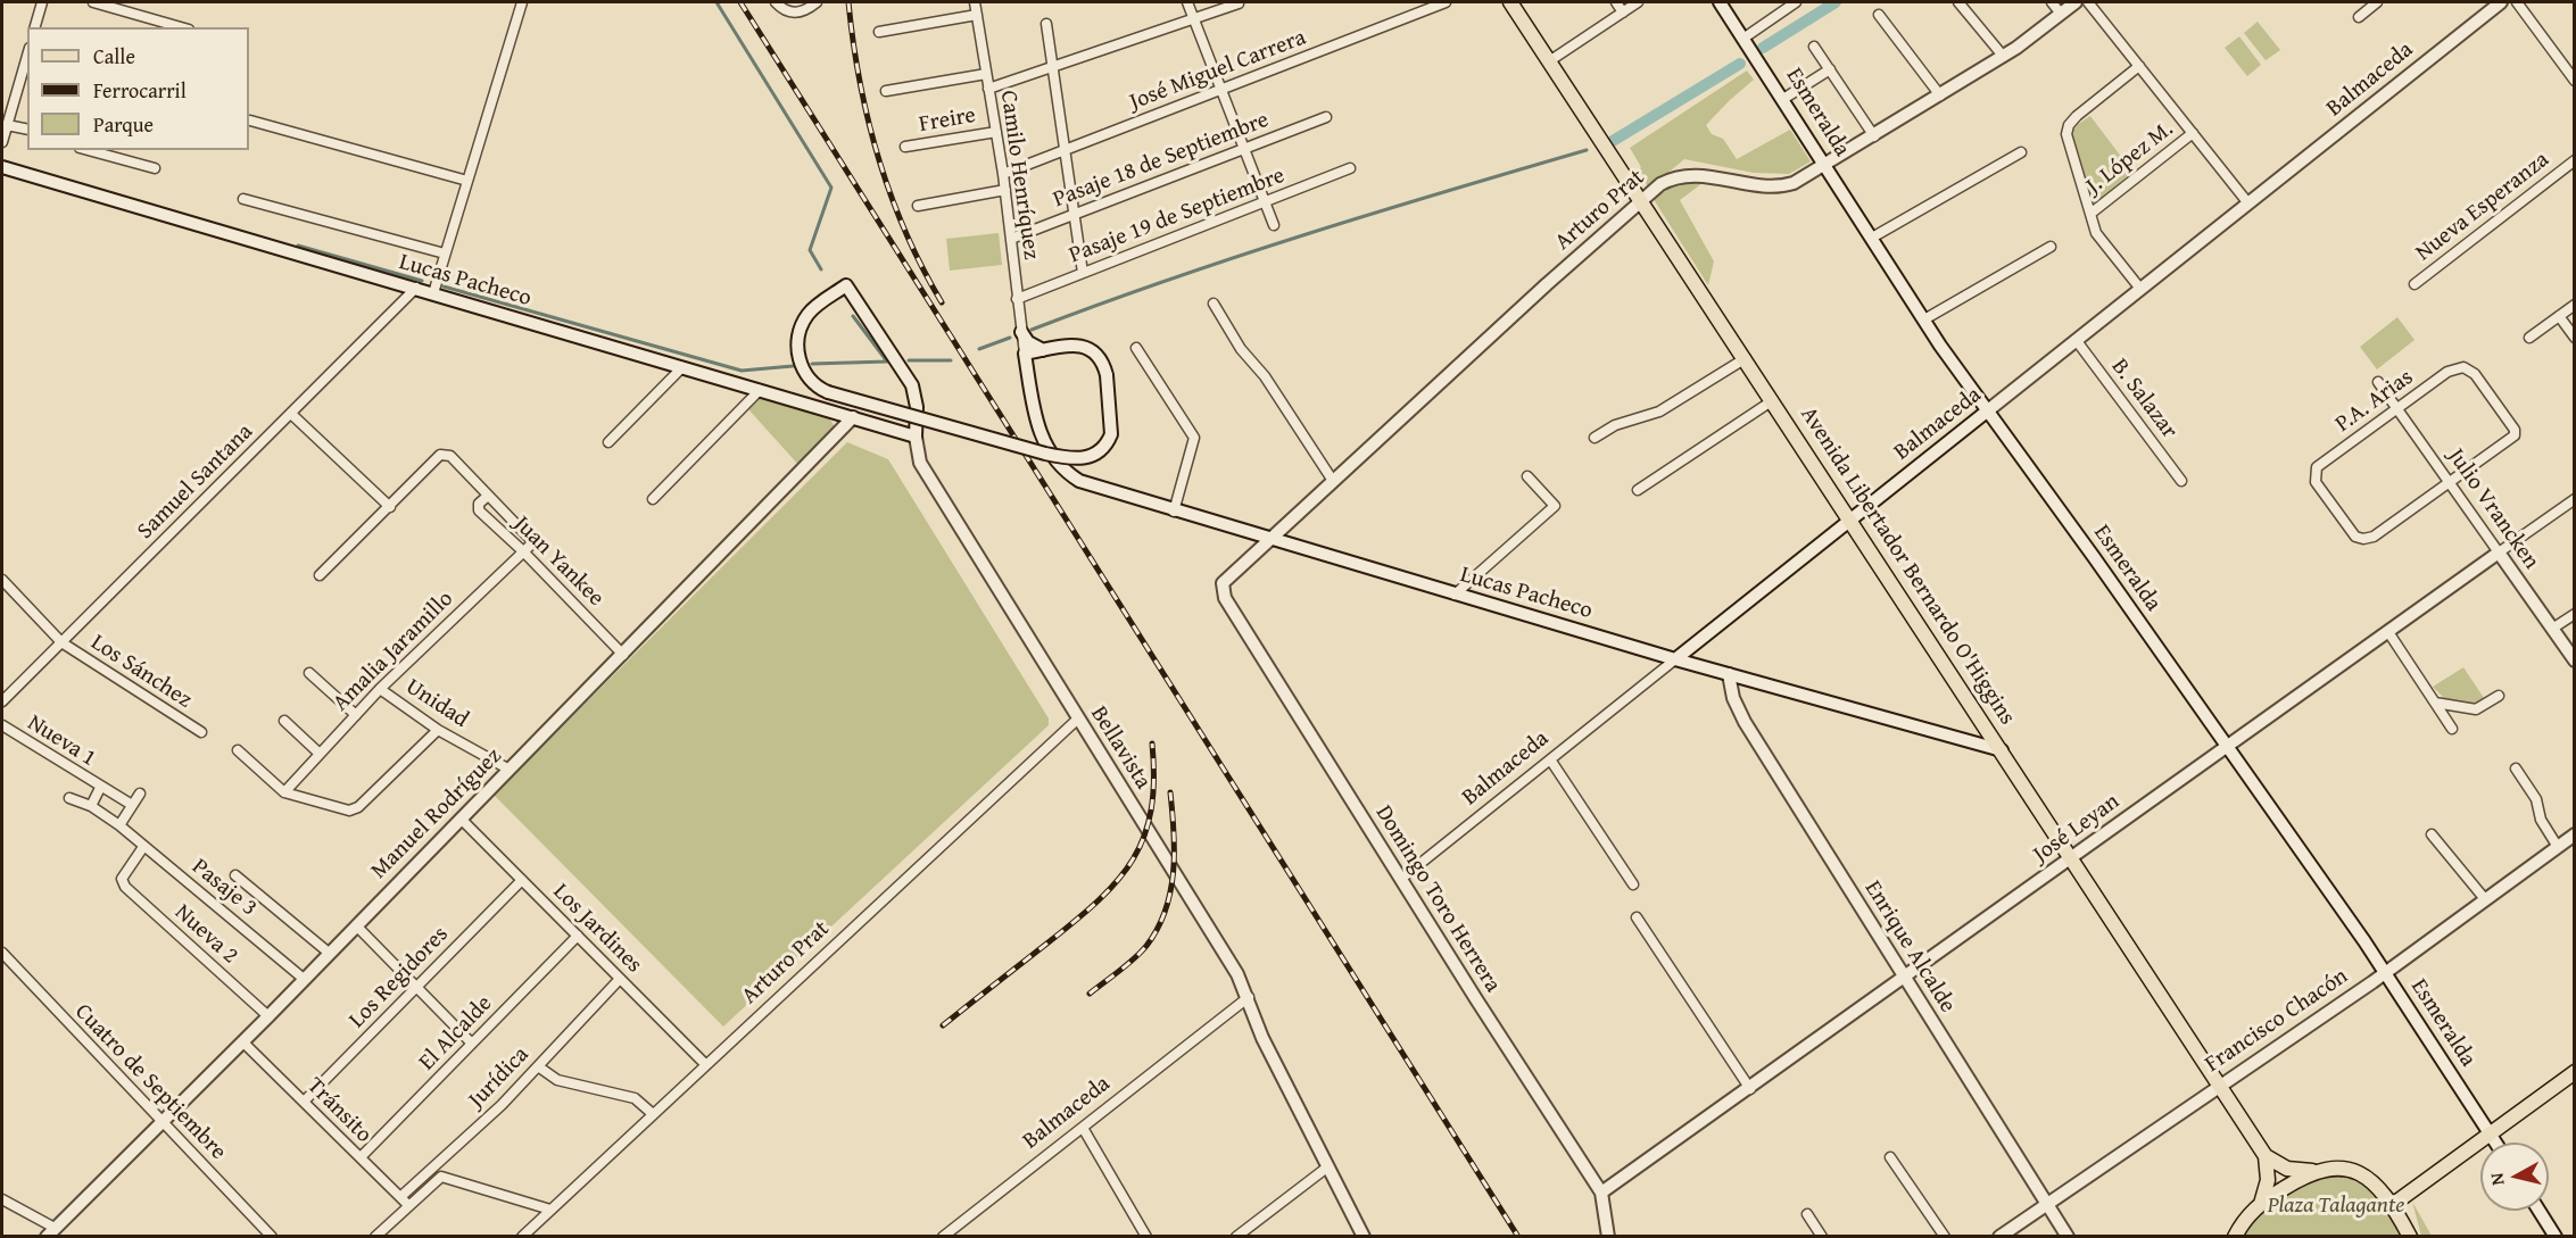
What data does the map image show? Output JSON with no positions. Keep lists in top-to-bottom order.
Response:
{
  "streets": {
    "main road": ["Avenida Libertador Bernardo O'Higgins"],
    "street": [
      "José Miguel Carrera",
      "Balmaceda",
      "Esmeralda",
      "Freire",
      "J. López M.",
      "Pasaje 18 de Septiembre",
      "Camilo Henríquez",
      "Nueva Esperanza",
      "Arturo Prat",
      "Pasaje 19 de Septiembre",
      "Lucas Pacheco",
      "B. Salazar",
      "P.A. Arias",
      "Samuel Santana",
      "Julio Vrancken",
      "Juan Yankee",
      "Amalia Jaramillo",
      "Los Sánchez",
      "Unidad",
      "Nueva 1",
      "Bellavista",
      "Manuel Rodríguez",
      "José Leyan",
      "Pasaje 3",
      "Domingo Toro Herrera",
      "Los Jardines",
      "Nueva 2",
      "Enrique Alcalde",
      "Los Regidores",
      "Francisco Chacón",
      "El Alcalde",
      "Jurídica",
      "Cuatro de Septiembre",
      "Tránsito"
    ]
  },
  "crossings": [
    ["José Miguel Carrera", "Camilo Henríquez"],
    ["Balmaceda", "Esmeralda"],
    ["Balmaceda", "Lucas Pacheco"],
    ["Balmaceda", "B. Salazar"],
    ["Balmaceda", "Avenida Libertador Bernardo O'Higgins"],
    ["Balmaceda", "Bellavista"],
    ["Balmaceda", "Domingo Toro Herrera"],
    ["Esmeralda", "Arturo Prat"],
    ["Esmeralda", "José Leyan"],
    ["Esmeralda", "Francisco Chacón"],
    ["Freire", "Camilo Henríquez"],
    ["Pasaje 18 de Septiembre", "Camilo Henríquez"],
    ["Camilo Henríquez", "Pasaje 19 de Septiembre"],
    ["Camilo Henríquez", "Lucas Pacheco"],
    ["Arturo Prat", "Lucas Pacheco"],
    ["Arturo Prat", "Avenida Libertador Bernardo O'Higgins"],
    ["Arturo Prat", "Bellavista"],
    ["Arturo Prat", "Domingo Toro Herrera"],
    ["Arturo Prat", "Los Jardines"],
    ["Lucas Pacheco", "Samuel Santana"],
    ["Lucas Pacheco", "Avenida Libertador Bernardo O'Higgins"],
    ["Lucas Pacheco", "Bellavista"],
    ["Lucas Pacheco", "Manuel Rodríguez"],
    ["Lucas Pacheco", "Enrique Alcalde"],
    ["P.A. Arias", "Julio Vrancken"],
    ["Samuel Santana", "Los Sánchez"],
    ["Julio Vrancken", "José Leyan"],
    ["Juan Yankee", "Amalia Jaramillo"],
    ["Juan Yankee", "Manuel Rodríguez"],
    ["Avenida Libertador Bernardo O'Higgins", "José Leyan"],
    ["Avenida Libertador Bernardo O'Higgins", "Francisco Chacón"],
    ["Amalia Jaramillo", "Unidad"],
    ["Unidad", "Manuel Rodríguez"],
    ["Manuel Rodríguez", "Pasaje 3"],
    ["Manuel Rodríguez", "Los Jardines"],
    ["Manuel Rodríguez", "Nueva 2"],
    ["Manuel Rodríguez", "Cuatro de Septiembre"],
    ["Manuel Rodríguez", "Tránsito"],
    ["José Leyan", "Domingo Toro Herrera"],
    ["José Leyan", "Enrique Alcalde"],
    ["Pasaje 3", "Nueva 2"],
    ["Los Jardines", "Los Regidores"],
    ["Los Jardines", "El Alcalde"],
    ["Los Jardines", "Jurídica"],
    ["Enrique Alcalde", "Francisco Chacón"],
    ["Los Regidores", "Tránsito"],
    ["El Alcalde", "Tránsito"],
    ["Jurídica", "Tránsito"]
  ],
  "parks": ["Plaza Talagante"],
  "legend": ["Calle", "Ferrocarril", "Parque"],
  "north": "left"
}
